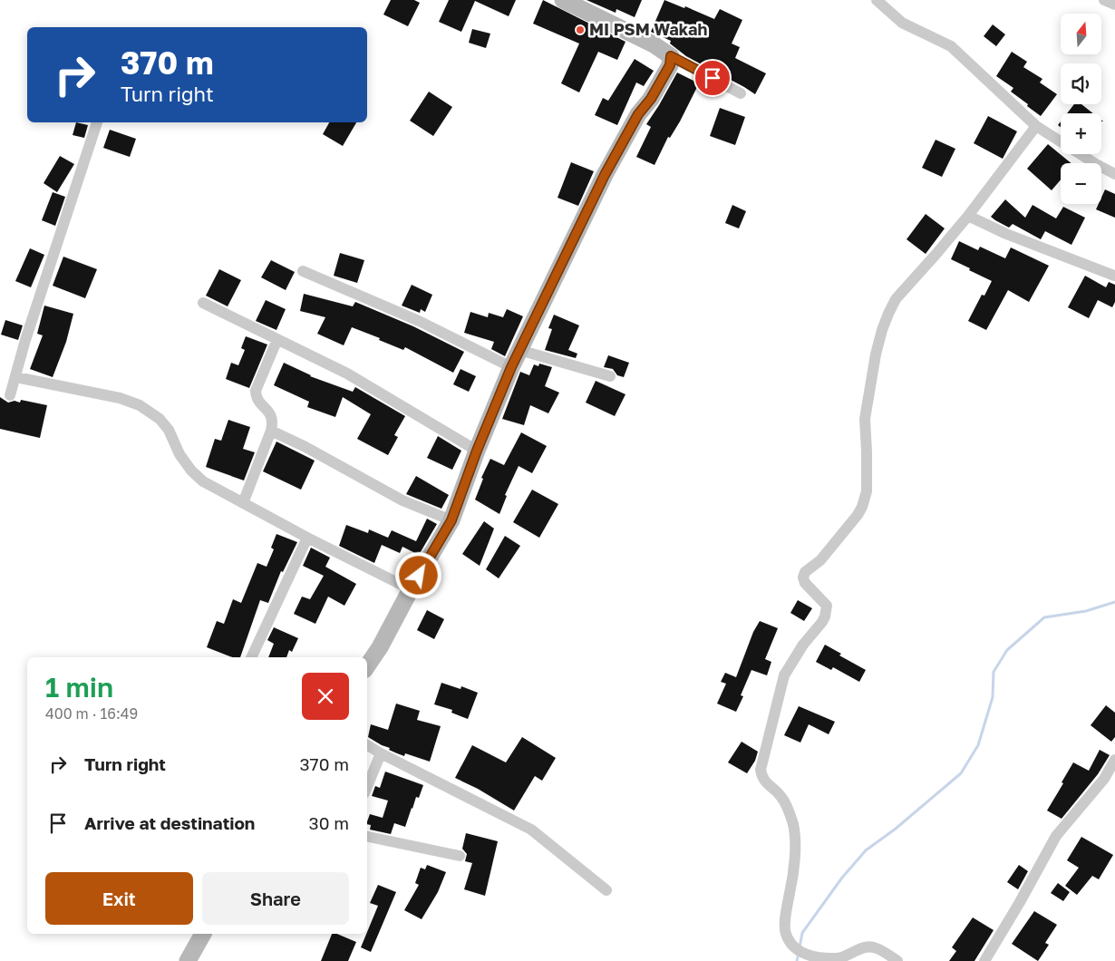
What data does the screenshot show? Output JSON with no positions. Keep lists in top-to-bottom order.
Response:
{
  "places": ["MI PSM Wakah"],
  "north": "top",
  "page": {
    "map_buttons": ["+", "−"],
    "turn": ["370 m", "Turn right"],
    "heading": ["1 min", "400 m · 16:49"],
    "list": [
      {
        "name": "Turn right",
        "value": "370 m"
      },
      {
        "name": "Arrive at destination",
        "value": "30 m"
      }
    ],
    "buttons": ["Exit", "Share"]
  }
}
